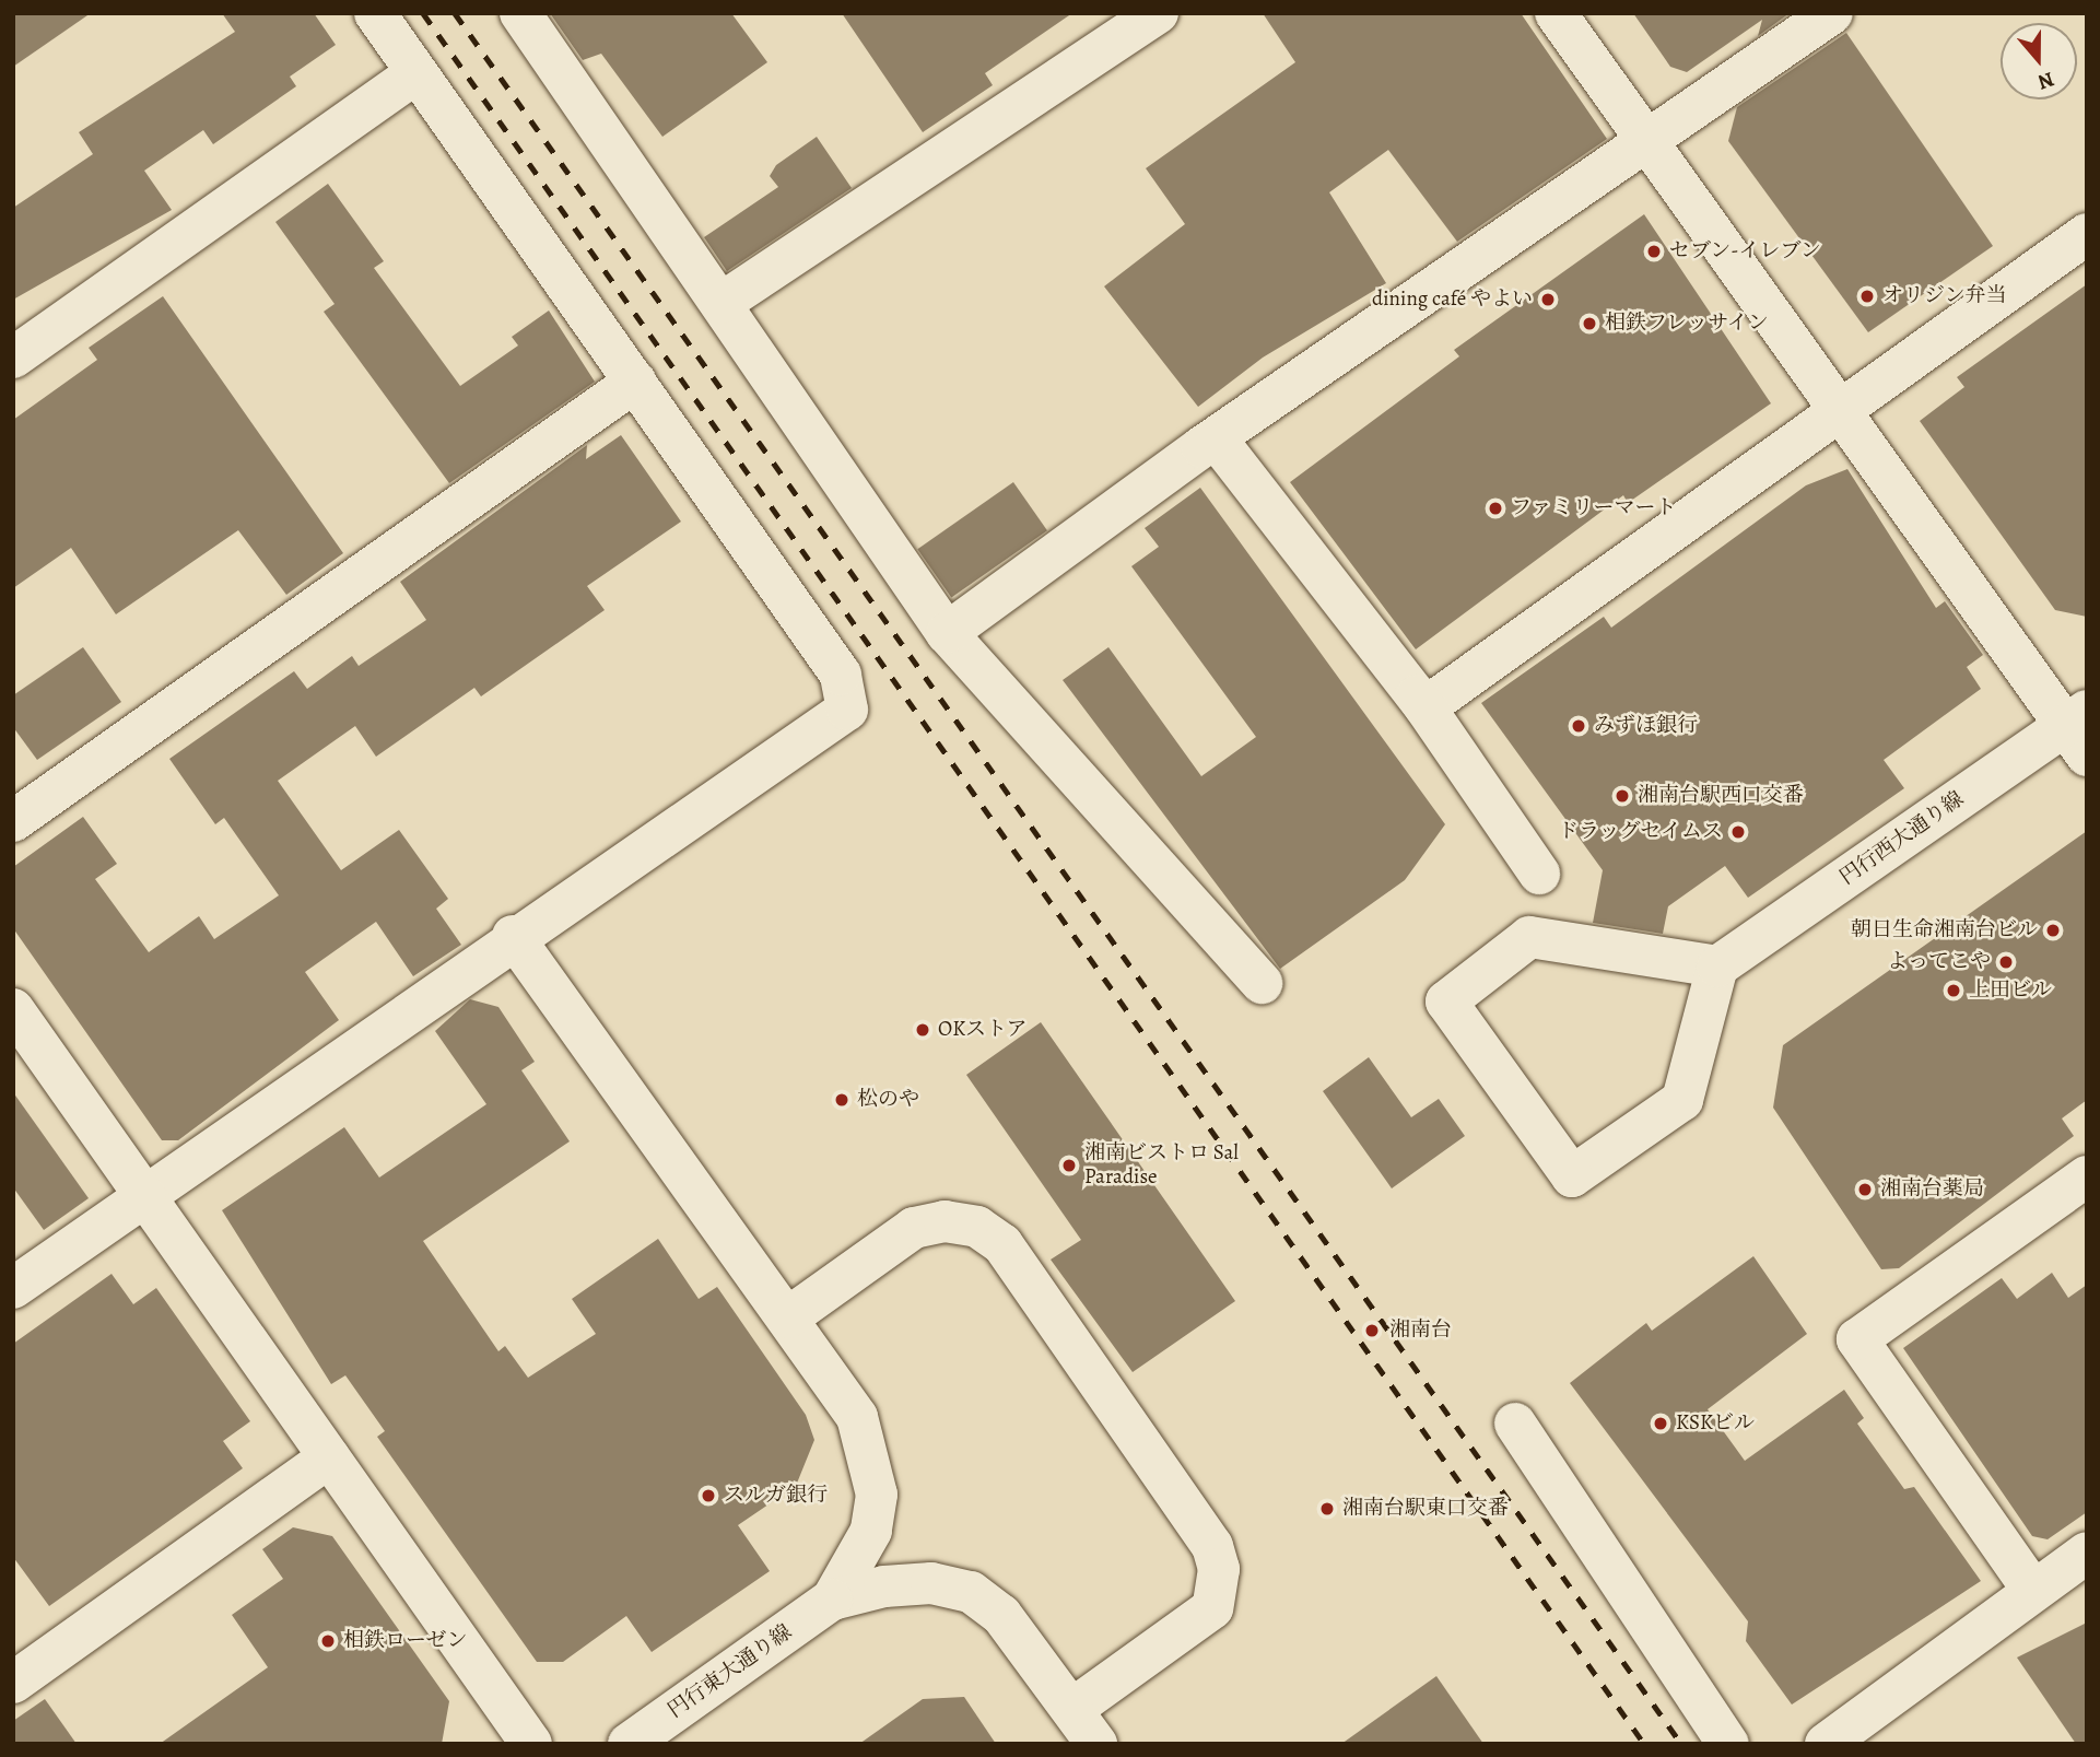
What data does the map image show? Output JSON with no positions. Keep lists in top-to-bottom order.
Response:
{
  "streets": {
    "street": ["円行西大通り線", "円行東大通り線"]
  },
  "places": [
    "セブン-イレブン",
    "オリジン弁当",
    "dining café やよい",
    "相鉄フレッサイン",
    "ファミリーマート",
    "みずほ銀行",
    "湘南台駅西口交番",
    "ドラッグセイムス",
    "朝日生命湘南台ビル",
    "よってこや",
    "上田ビル",
    "OKストア",
    "松のや",
    "湘南ビストロ Sal Paradise",
    "湘南台薬局",
    "湘南台",
    "KSKビル",
    "スルガ銀行",
    "湘南台駅東口交番",
    "相鉄ローゼン"
  ],
  "north": "bottom"
}
